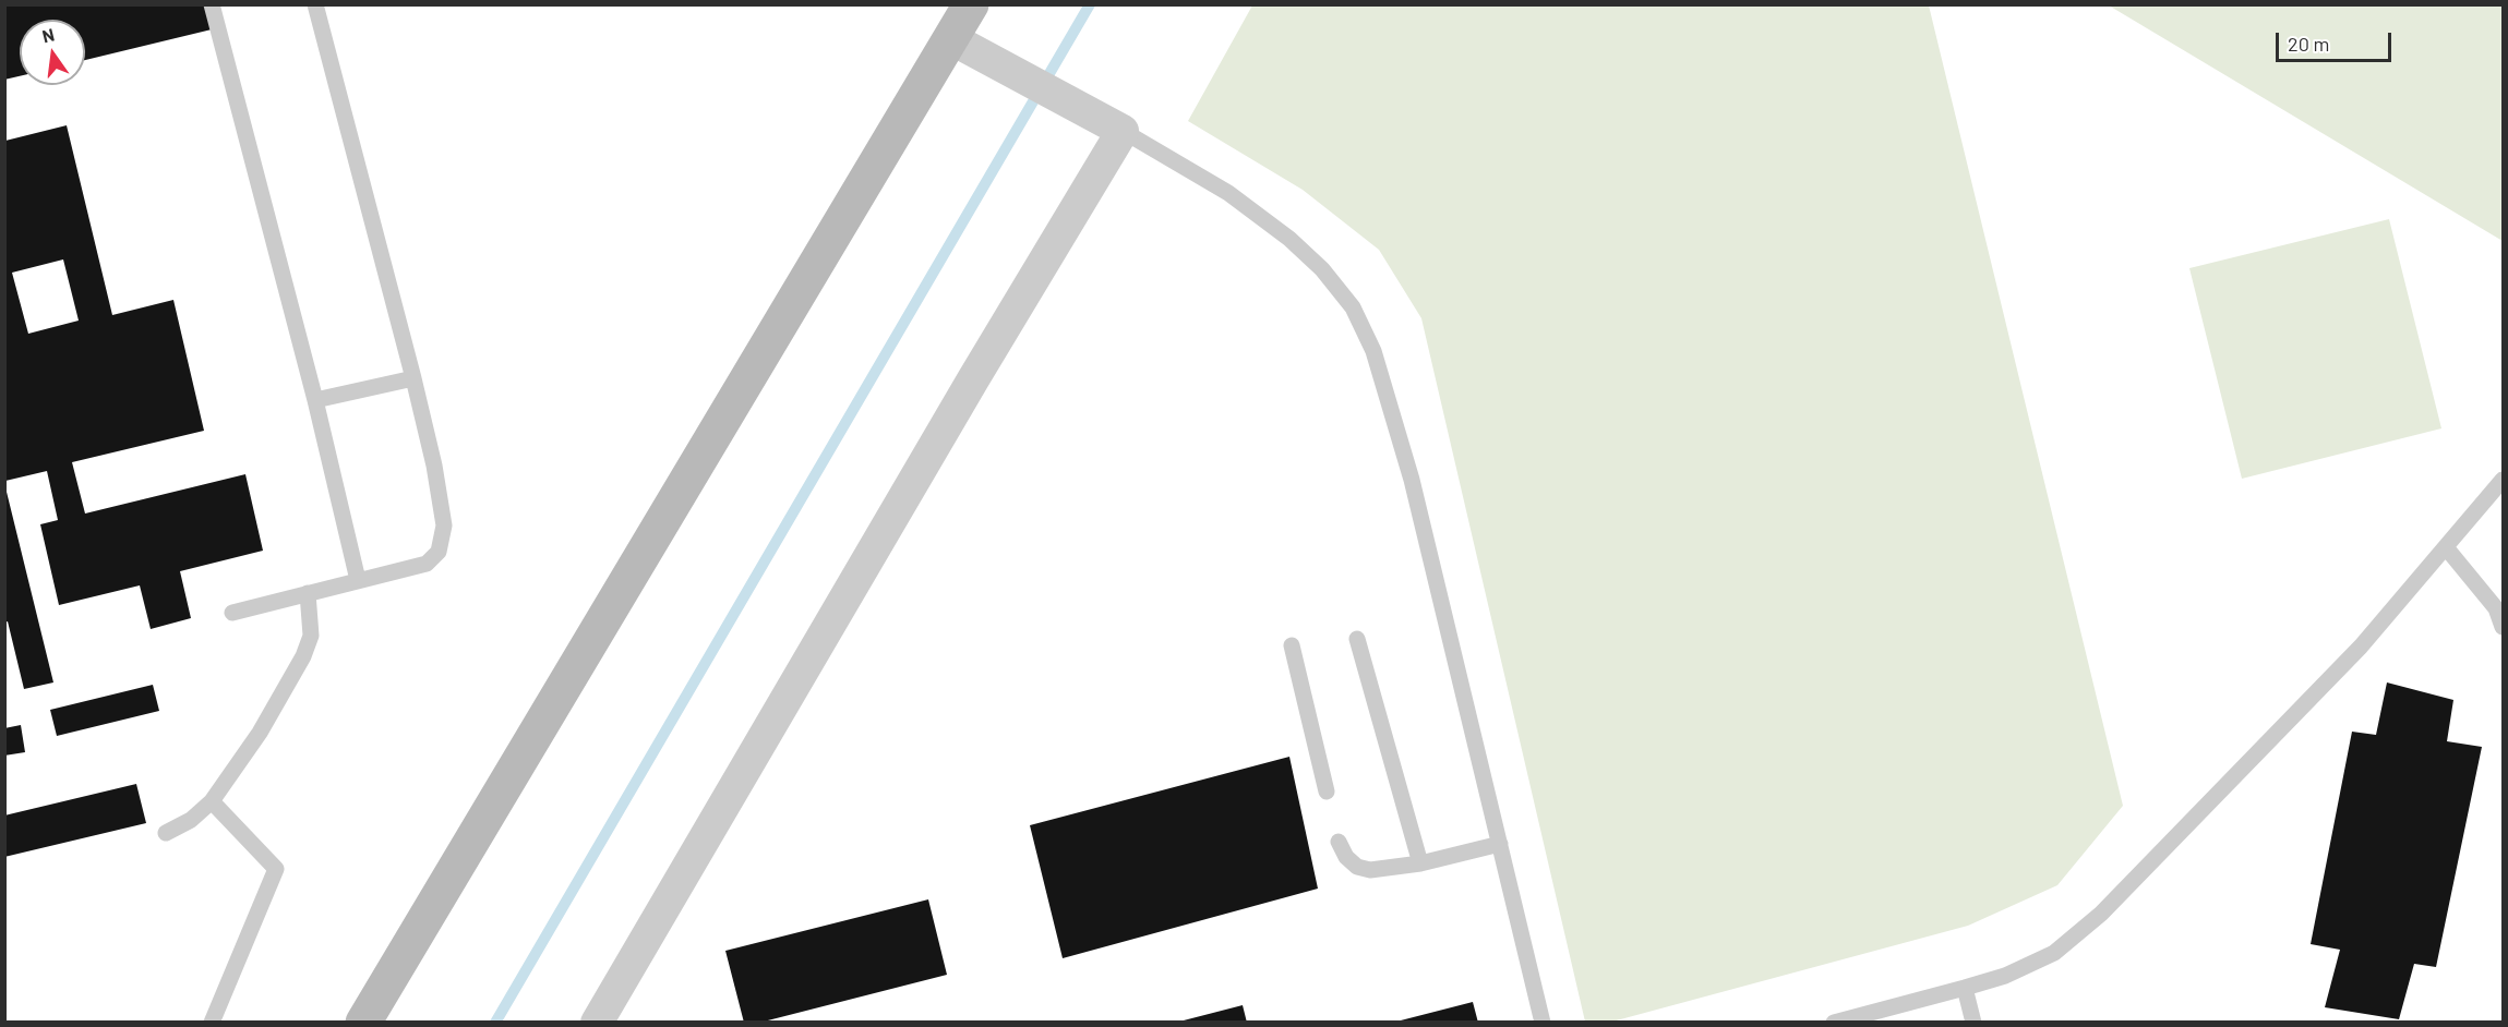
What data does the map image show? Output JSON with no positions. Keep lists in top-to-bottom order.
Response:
{
  "scale_bar": "20 m",
  "north": "top"
}
